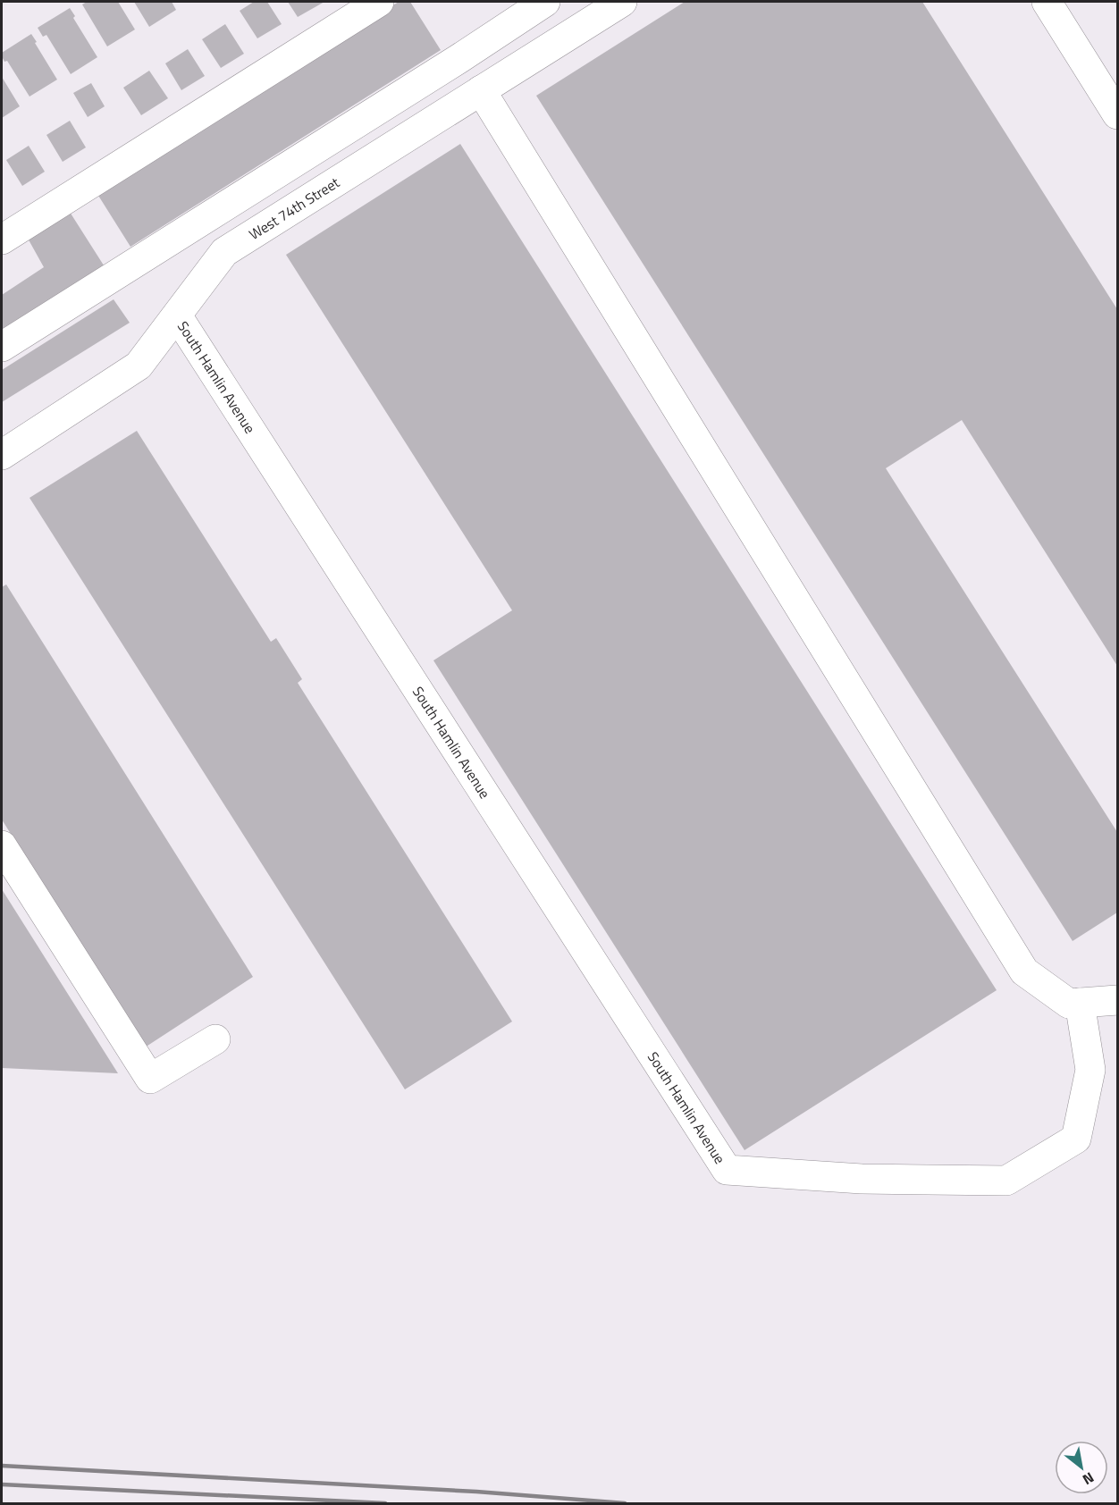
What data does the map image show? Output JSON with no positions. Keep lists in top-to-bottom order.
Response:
{
  "streets": {
    "street": ["West 74th Street", "South Hamlin Avenue"]
  },
  "crossings": [
    ["West 74th Street", "South Hamlin Avenue"]
  ],
  "north": "bottom right"
}
